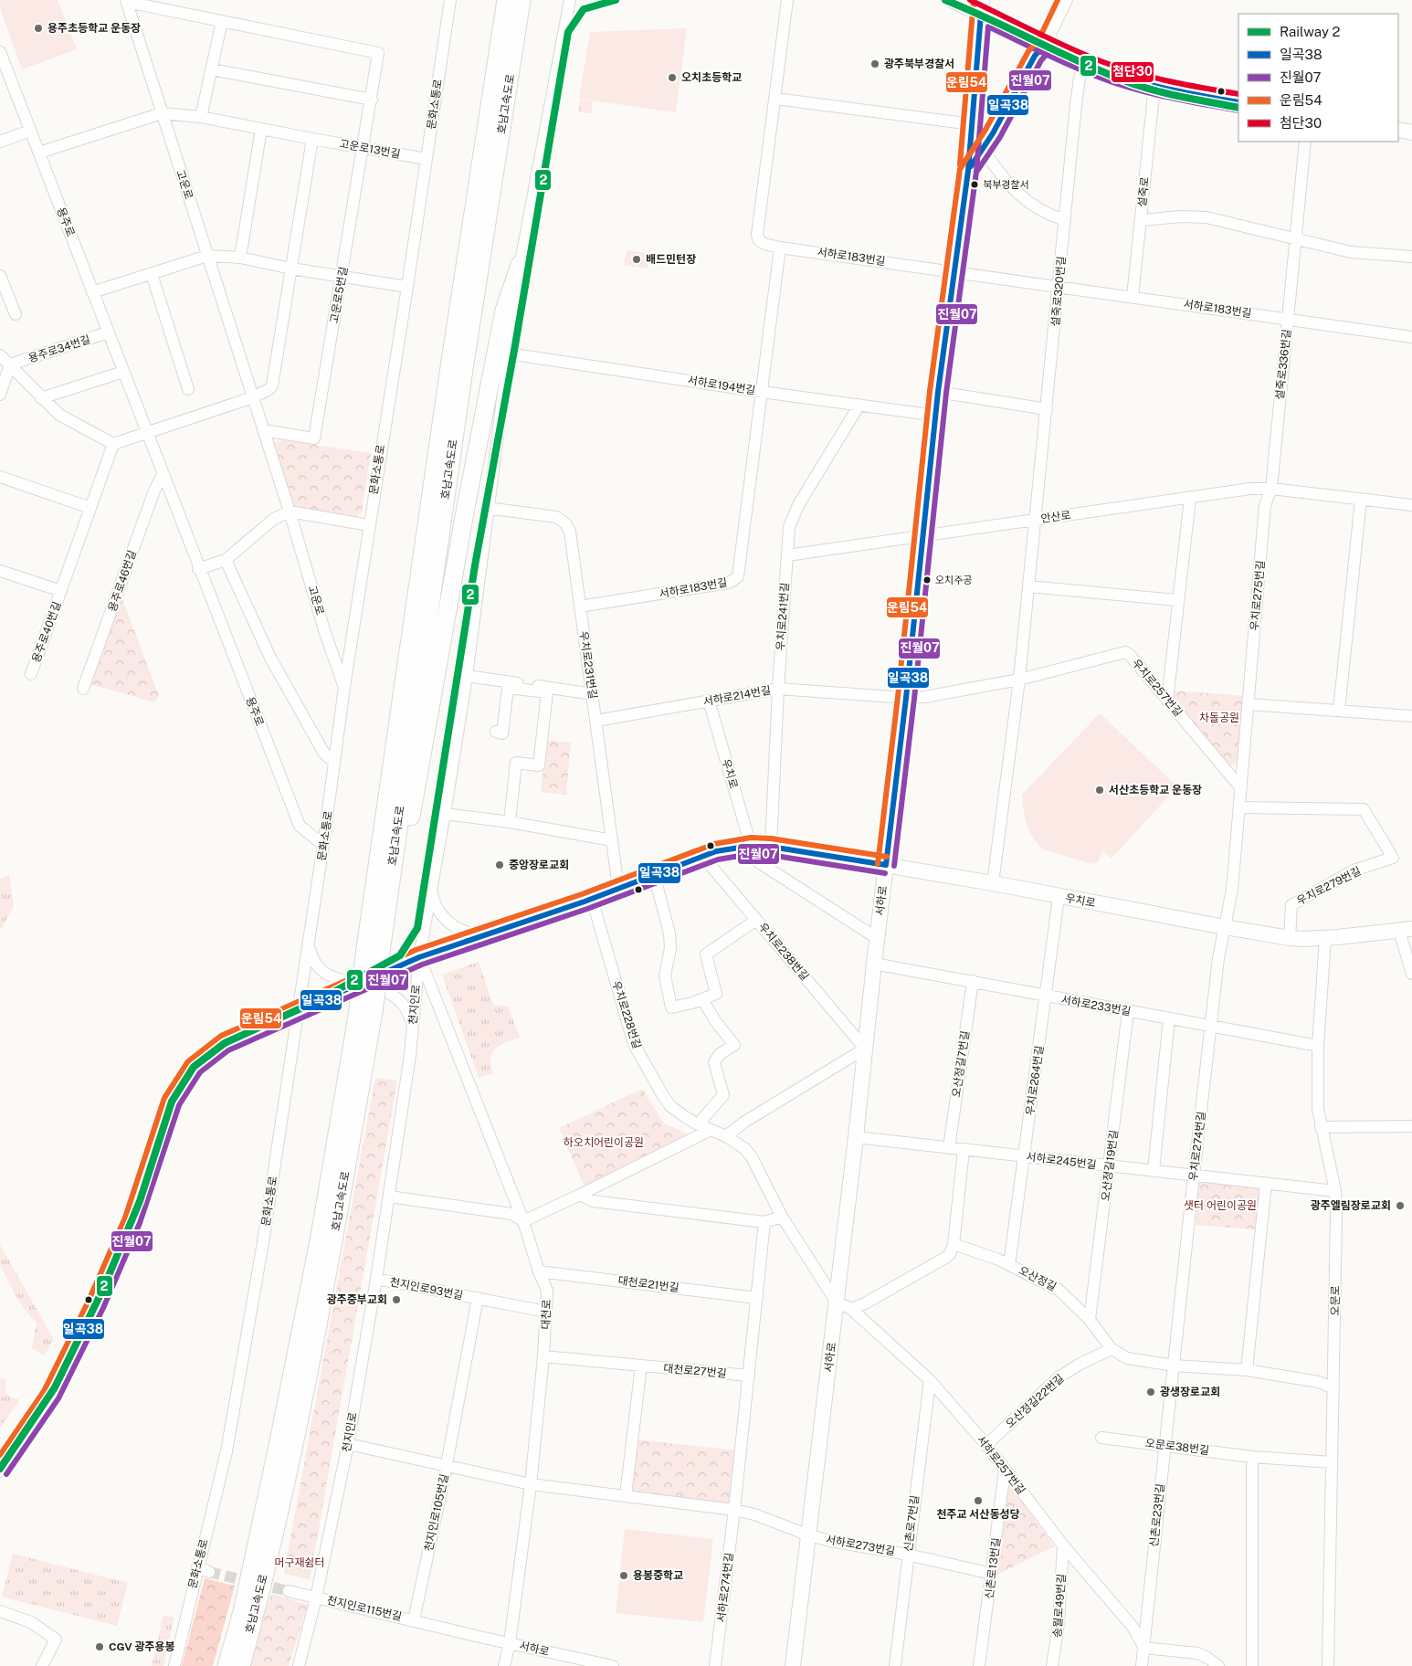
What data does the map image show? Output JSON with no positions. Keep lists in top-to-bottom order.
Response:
{
  "streets": {
    "highway": ["호남고속도로"],
    "main road": ["우치로", "서하로"],
    "street": [
      "문화소통로",
      "고운로13번길",
      "고운로",
      "설죽로",
      "용주로",
      "서하로183번길",
      "설죽로320번길",
      "고운로5번길",
      "용주로34번길",
      "설죽로336번길",
      "서하로194번길",
      "안산로",
      "용주로46번길",
      "우치로275번길",
      "우치로241번길",
      "용주로40번길",
      "우치로231번길",
      "우치로257번길",
      "서하로214번길",
      "우치로279번길",
      "우치로238번길",
      "천지인로",
      "서하로233번길",
      "우치로228번길",
      "오산정길7번길",
      "우치로264번길",
      "우치로274번길",
      "서하로245번길",
      "오산정길19번길",
      "오산정길",
      "대천로21번길",
      "천지인로93번길",
      "오문로",
      "대천로",
      "대천로27번길",
      "오산정길22번길",
      "오문로38번길",
      "서하로257번길",
      "천지인로105번길",
      "신촌로23번길",
      "신촌로7번길",
      "서하로273번길",
      "신촌로13번길",
      "서하로274번길",
      "송월로49번길",
      "천지인로115번길"
    ]
  },
  "crossings": [
    ["문화소통로", "고운로13번길"],
    ["문화소통로", "고운로"],
    ["문화소통로", "용주로"],
    ["문화소통로", "우치로"],
    ["고운로13번길", "고운로"],
    ["고운로13번길", "고운로5번길"],
    ["고운로", "고운로5번길"],
    ["설죽로", "서하로183번길"],
    ["용주로", "용주로34번길"],
    ["용주로", "용주로46번길"],
    ["서하로183번길", "설죽로320번길"],
    ["서하로183번길", "설죽로336번길"],
    ["서하로183번길", "서하로194번길"],
    ["서하로183번길", "우치로231번길"],
    ["서하로183번길", "서하로"],
    ["설죽로320번길", "안산로"],
    ["설죽로336번길", "안산로"],
    ["설죽로336번길", "우치로275번길"],
    ["서하로194번길", "우치로241번길"],
    ["서하로194번길", "서하로"],
    ["서하로194번길", "천지인로"],
    ["안산로", "우치로275번길"],
    ["안산로", "서하로"],
    ["우치로275번길", "우치로257번길"],
    ["우치로275번길", "우치로"],
    ["우치로275번길", "우치로279번길"],
    ["우치로275번길", "우치로274번길"],
    ["우치로241번길", "서하로214번길"],
    ["우치로241번길", "우치로"],
    ["우치로231번길", "서하로214번길"],
    ["우치로231번길", "우치로"],
    ["우치로231번길", "천지인로"],
    ["서하로214번길", "우치로"],
    ["서하로214번길", "서하로"],
    ["우치로", "우치로279번길"],
    ["우치로", "서하로"],
    ["우치로", "우치로238번길"],
    ["우치로", "천지인로"],
    ["우치로", "우치로228번길"],
    ["우치로", "우치로264번길"],
    ["우치로", "우치로274번길"],
    ["우치로", "오문로"],
    ["우치로", "대천로"],
    ["서하로", "우치로238번길"],
    ["서하로", "서하로233번길"],
    ["서하로", "우치로228번길"],
    ["서하로", "서하로245번길"],
    ["서하로", "대천로"],
    ["서하로", "서하로257번길"],
    ["서하로", "서하로273번길"],
    ["서하로", "천지인로115번길"],
    ["천지인로", "천지인로93번길"],
    ["천지인로", "대천로"],
    ["천지인로", "천지인로105번길"],
    ["천지인로", "천지인로115번길"],
    ["서하로233번길", "오산정길7번길"],
    ["서하로233번길", "우치로264번길"],
    ["서하로233번길", "우치로274번길"],
    ["서하로233번길", "오산정길19번길"],
    ["서하로233번길", "오문로"],
    ["우치로228번길", "서하로257번길"],
    ["오산정길7번길", "서하로245번길"],
    ["우치로264번길", "서하로245번길"],
    ["우치로264번길", "오산정길"],
    ["우치로274번길", "서하로245번길"],
    ["우치로274번길", "오산정길"],
    ["우치로274번길", "신촌로23번길"],
    ["서하로245번길", "오산정길19번길"],
    ["서하로245번길", "오문로"],
    ["오산정길19번길", "오산정길"],
    ["오산정길", "오문로"],
    ["오산정길", "오산정길22번길"],
    ["오산정길", "신촌로23번길"],
    ["대천로21번길", "대천로"],
    ["천지인로93번길", "대천로"],
    ["천지인로93번길", "천지인로105번길"],
    ["오문로", "오문로38번길"],
    ["대천로", "대천로27번길"],
    ["대천로", "천지인로105번길"],
    ["대천로", "천지인로115번길"],
    ["대천로27번길", "서하로274번길"],
    ["오산정길22번길", "서하로257번길"],
    ["오문로38번길", "신촌로23번길"],
    ["서하로257번길", "신촌로23번길"],
    ["서하로257번길", "신촌로7번길"],
    ["서하로257번길", "신촌로13번길"],
    ["서하로257번길", "송월로49번길"],
    ["천지인로105번길", "천지인로115번길"],
    ["신촌로7번길", "서하로273번길"],
    ["서하로273번길", "신촌로13번길"]
  ],
  "parks": [
    "차돌공원",
    "하오치어린이공원",
    "샛터 어린이공원",
    "머구재쉼터"
  ],
  "places": [
    "용주초등학교 운동장",
    "광주북부경찰서",
    "오치초등학교",
    "북부경찰서",
    "배드민턴장",
    "오치주공",
    "서산초등학교 운동장",
    "중앙장로교회",
    "광주엘림장로교회",
    "광주중부교회",
    "광생장로교회",
    "천주교 서산동성당",
    "용봉중학교",
    "CGV 광주용봉"
  ],
  "lines": [
    "rail line 2",
    "transit line 운림54",
    "transit line 첨단30",
    "transit line 일곡38",
    "transit line 진월07"
  ],
  "legend": [
    "Railway 2",
    "일곡38",
    "진월07",
    "운림54",
    "첨단30"
  ]
}
